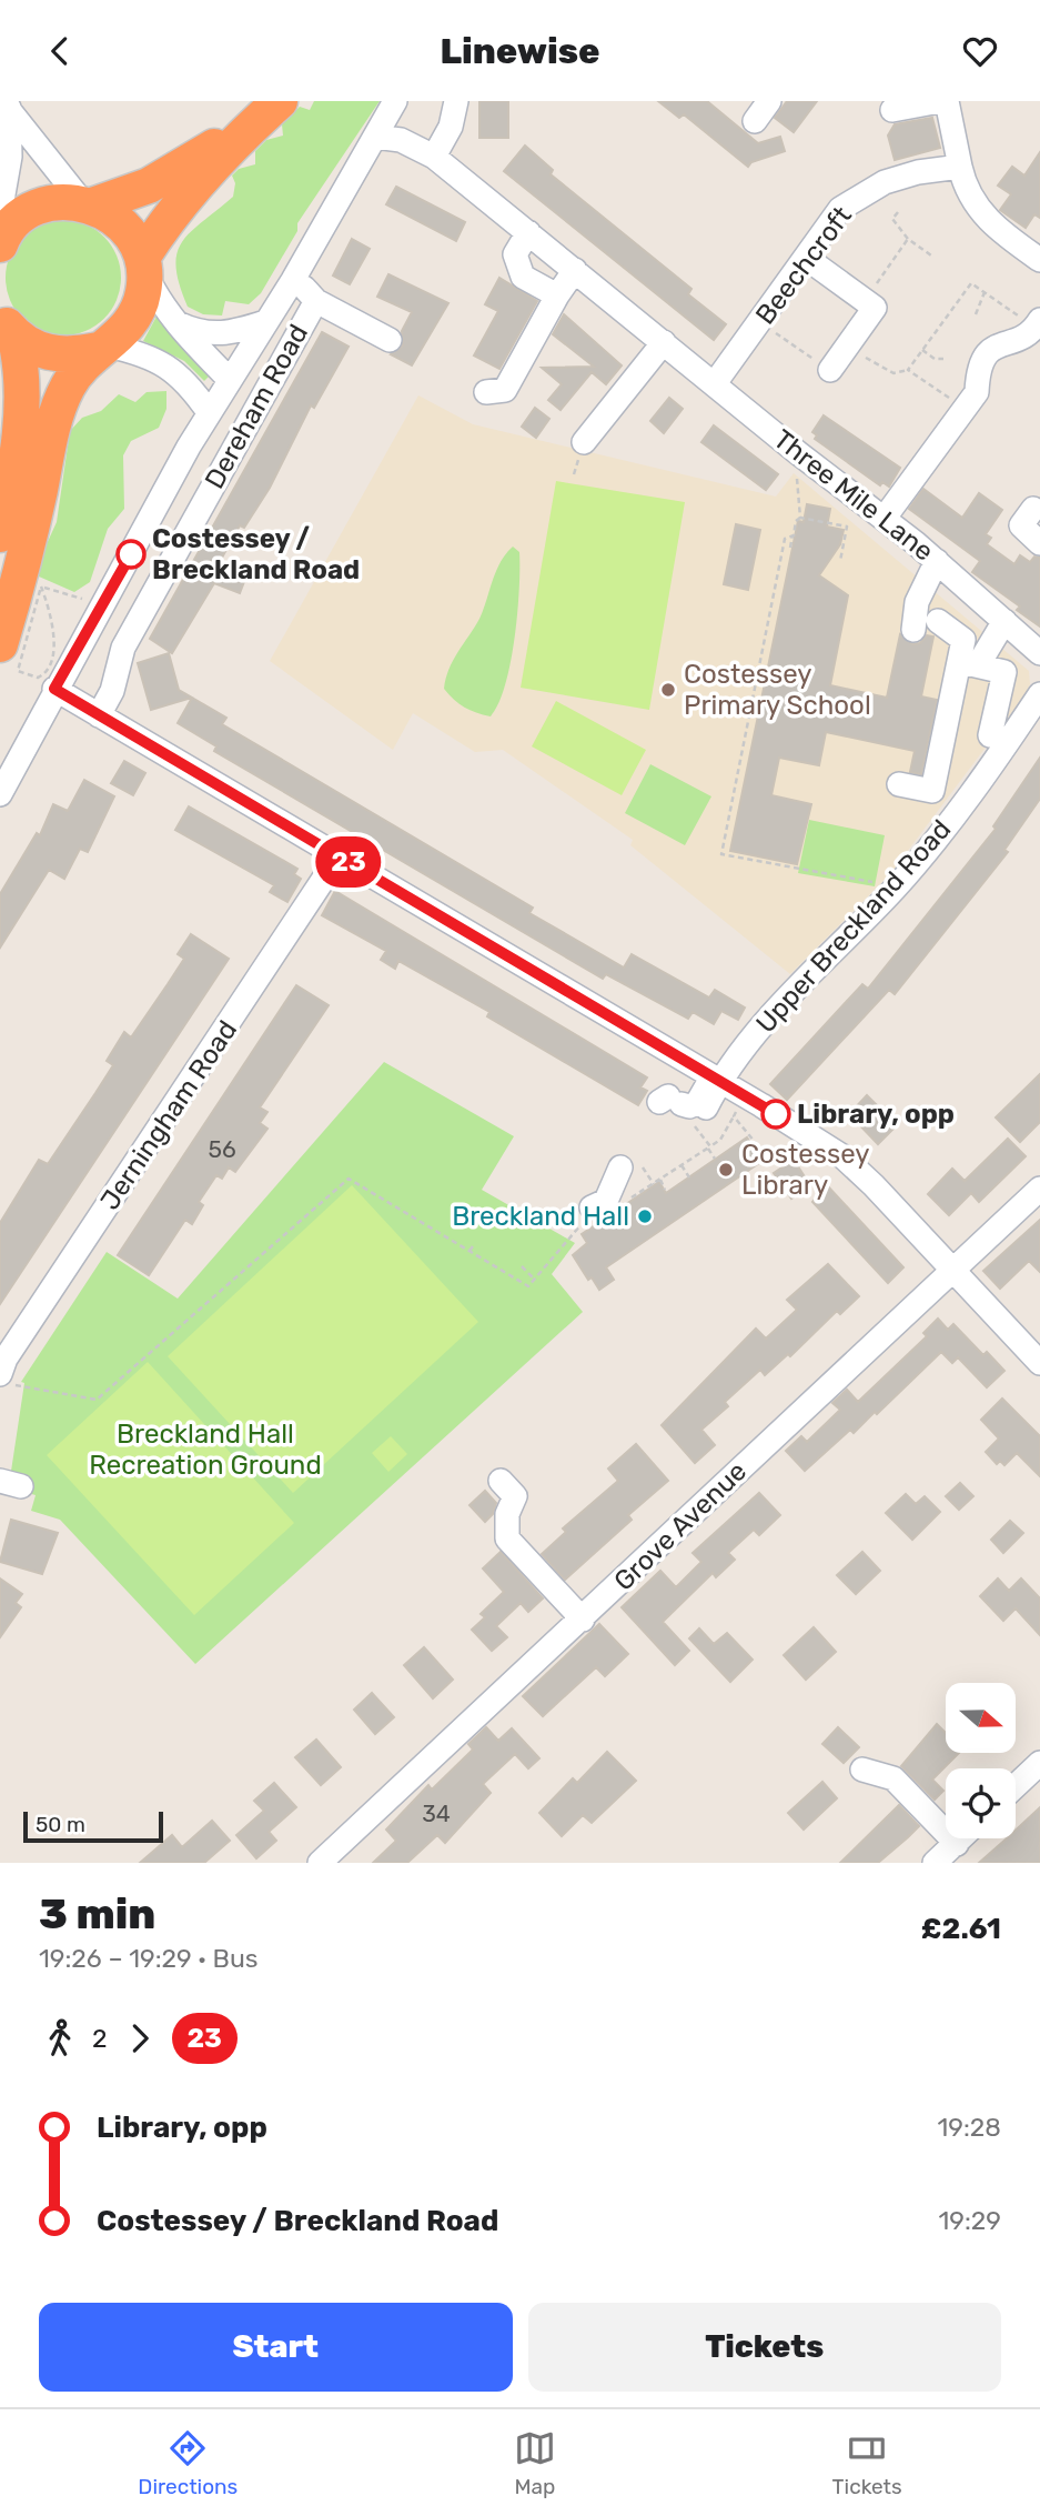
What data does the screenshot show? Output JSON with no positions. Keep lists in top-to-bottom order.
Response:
{
  "streets": {
    "highway": ["Dereham Road"],
    "street": [
      "Beechcroft",
      "Three Mile Lane",
      "Upper Breckland Road",
      "Jerningham Road",
      "Grove Avenue"
    ]
  },
  "crossings": [
    ["Beechcroft", "Three Mile Lane"]
  ],
  "parks": ["Breckland Hall Recreation Ground"],
  "places": [
    "Costessey / Breckland Road",
    "Costessey Primary School",
    "Library, opp",
    "Costessey Library",
    "Breckland Hall"
  ],
  "lines": ["bus line 23"],
  "house_numbers": ["56", "34"],
  "scale_bar": "50 m",
  "north": "right",
  "page": {
    "header": "Linewise",
    "on_map": "23",
    "scale": "50 m",
    "heading": ["3 min", "19:26 – 19:29 · Bus", "£2.61"],
    "legs": ["2", "23"],
    "list": [
      {
        "name": "Library, opp",
        "value": "19:28"
      },
      {
        "name": "Costessey / Breckland Road",
        "value": "19:29"
      }
    ],
    "buttons": ["Start", "Tickets"],
    "tabs": ["Directions", "Map", "Tickets"]
  }
}
